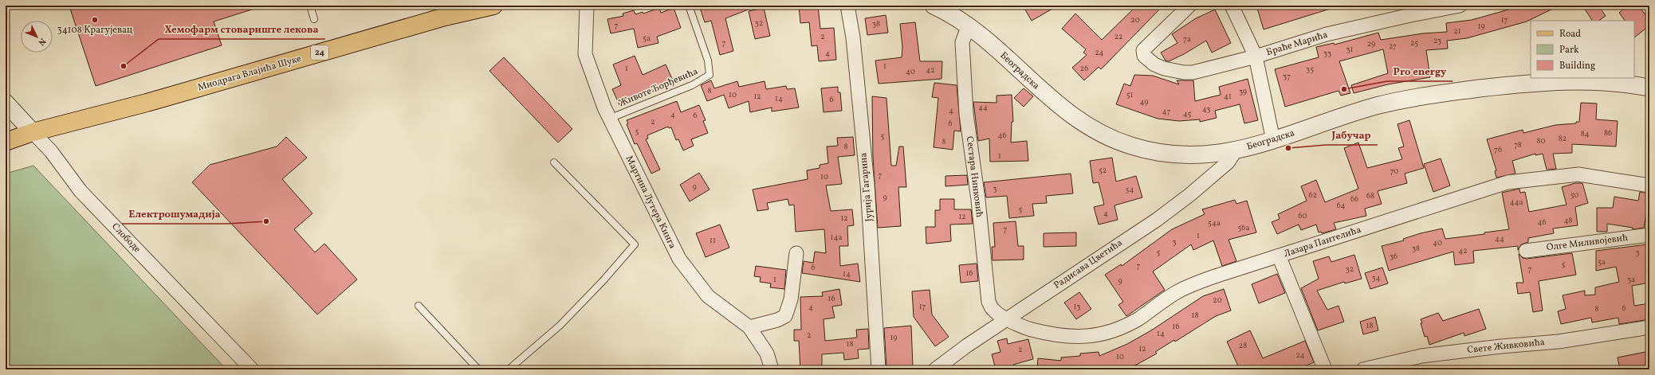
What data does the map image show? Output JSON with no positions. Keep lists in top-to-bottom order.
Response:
{
  "streets": {
    "main road": ["24", "Миодрага Влајића Шуке"],
    "street": [
      "Браће Марића",
      "Београдска",
      "Сестара Нинковић",
      "Јурија Гагарина",
      "Мартина Лутера Кинга",
      "Слободе",
      "Лазара Пантелића",
      "Олге Миливојевић",
      "Радисава Цветића",
      "Свете Живковића"
    ],
    "lane": ["Животе Ђорђевића"]
  },
  "crossings": [
    ["Београдска", "Сестара Нинковић"],
    ["Београдска", "Радисава Цветића"],
    ["Миодрага Влајића Шуке", "Слободе"],
    ["Животе Ђорђевића", "Мартина Лутера Кинга"],
    ["Сестара Нинковић", "Лазара Пантелића"],
    ["Сестара Нинковић", "Радисава Цветића"],
    ["Лазара Пантелића", "Радисава Цветића"]
  ],
  "places": [
    "34108 Крагујевац",
    "Хемофарм стовариште лекова",
    "Pro energy",
    "Јабучар",
    "Електрошумадија"
  ],
  "house_numbers": [
    "20",
    "17",
    "32",
    "38",
    "7",
    "19",
    "21",
    "2",
    "22",
    "5a",
    "7a",
    "23",
    "7",
    "25",
    "29",
    "27",
    "31",
    "24",
    "4",
    "33",
    "1",
    "1",
    "26",
    "35",
    "42",
    "40",
    "37",
    "8",
    "39",
    "10",
    "51",
    "12",
    "41",
    "14",
    "6",
    "49",
    "44",
    "43",
    "4",
    "47",
    "45",
    "4",
    "6",
    "2",
    "6",
    "5",
    "86",
    "84",
    "46",
    "5",
    "82",
    "80",
    "8",
    "78",
    "8",
    "76",
    "1",
    "52",
    "70",
    "7",
    "10",
    "9",
    "3",
    "54",
    "62",
    "50",
    "68",
    "9",
    "66",
    "44a",
    "64",
    "5",
    "4",
    "60",
    "12",
    "12",
    "48",
    "46",
    "54a",
    "56a",
    "7",
    "1",
    "14a",
    "44",
    "11",
    "3",
    "40",
    "38",
    "42",
    "5",
    "3",
    "36",
    "5a",
    "5",
    "7",
    "6",
    "32",
    "7",
    "16",
    "14",
    "34",
    "1",
    "3a",
    "9",
    "16",
    "20",
    "17",
    "13",
    "4",
    "6",
    "8",
    "18",
    "18",
    "16",
    "14",
    "2",
    "19",
    "18",
    "28",
    "12",
    "2",
    "24",
    "10"
  ],
  "legend": ["Road", "Park", "Building"],
  "north": "bottom right"
}
